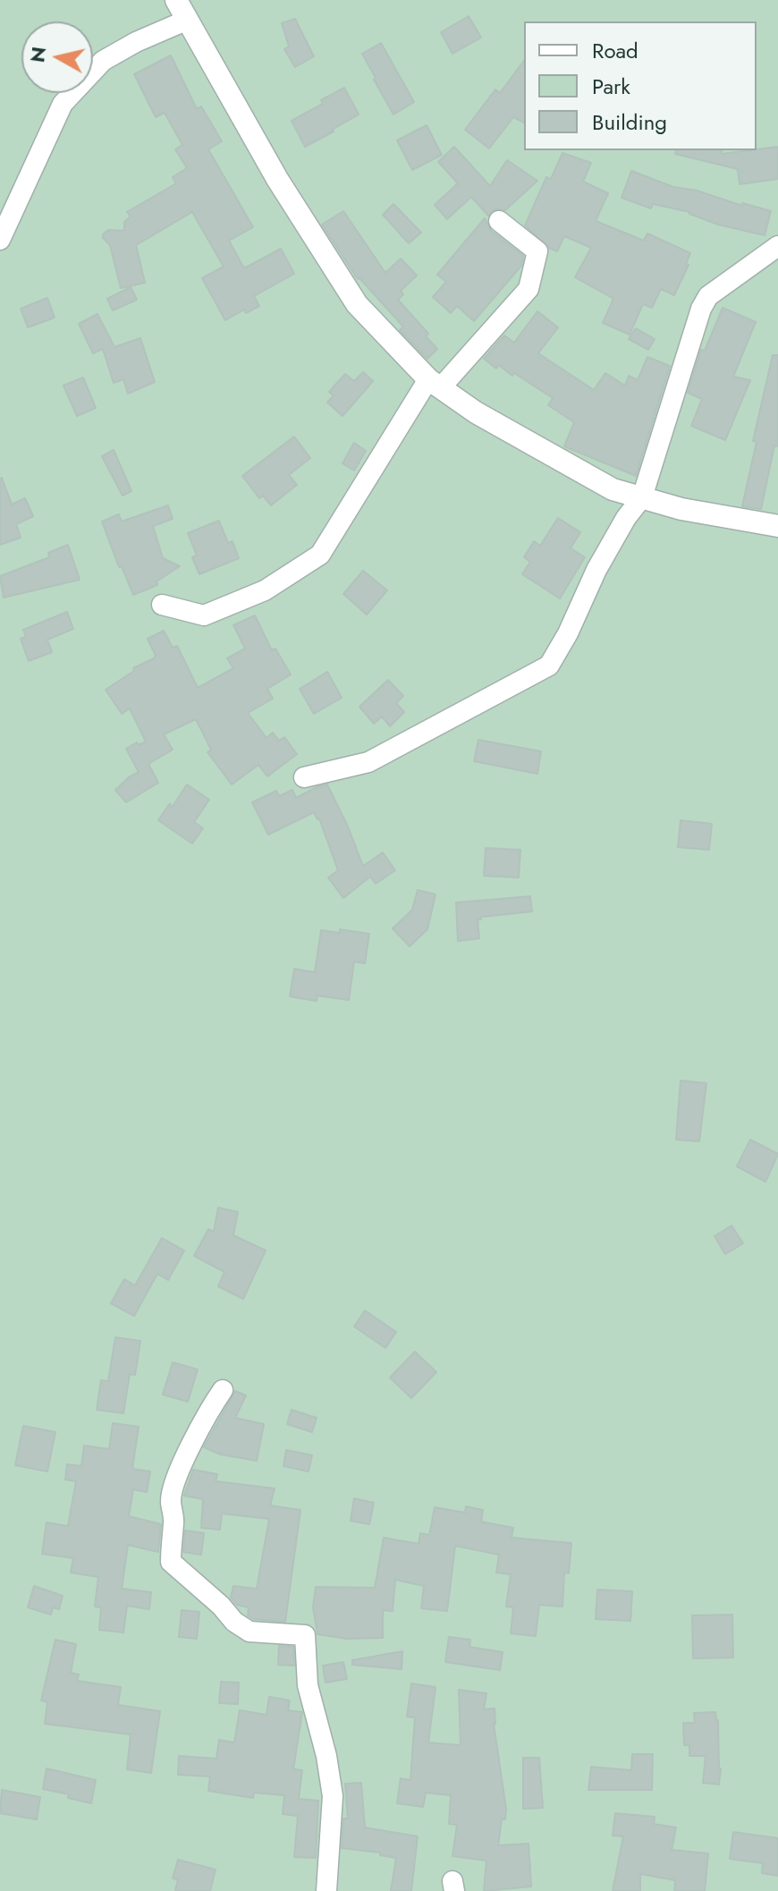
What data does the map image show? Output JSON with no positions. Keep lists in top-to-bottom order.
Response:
{
  "legend": ["Road", "Park", "Building"],
  "north": "left"
}
